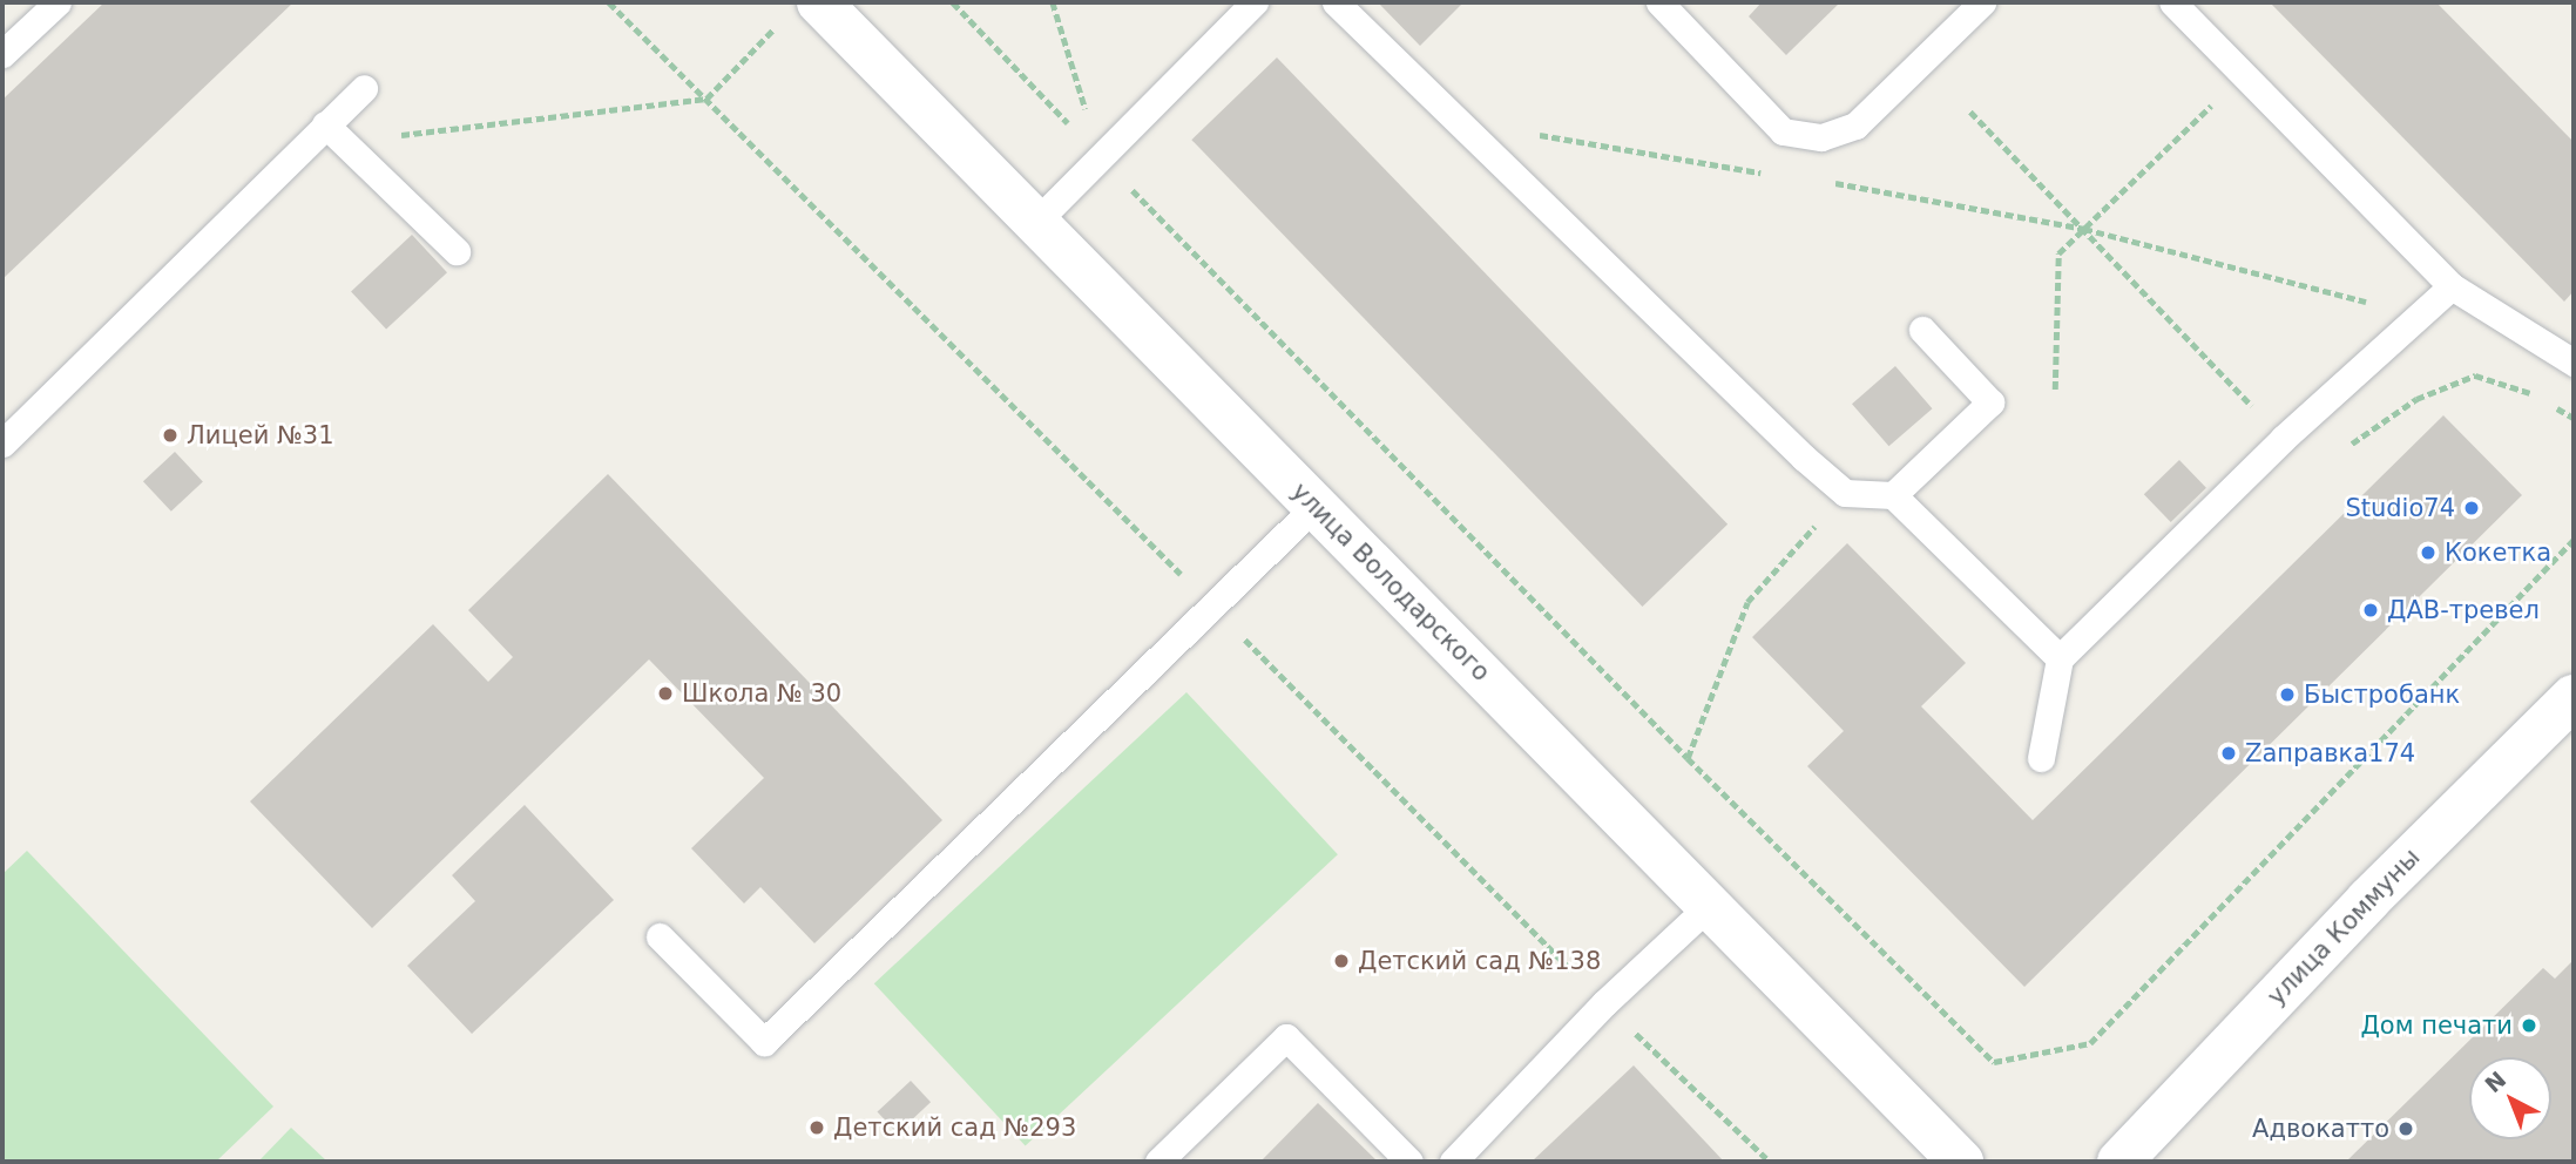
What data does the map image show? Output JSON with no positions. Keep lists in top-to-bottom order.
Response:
{
  "streets": {
    "street": ["улица Володарского", "улица Коммуны"]
  },
  "places": [
    "Лицей №31",
    "Studio74",
    "Кокетка",
    "ДАВ-тревел",
    "Школа № 30",
    "Быстробанк",
    "Zаправка174",
    "Детский сад №138",
    "Дом печати",
    "Детский сад №293",
    "Адвокатто"
  ],
  "north": "top left"
}
